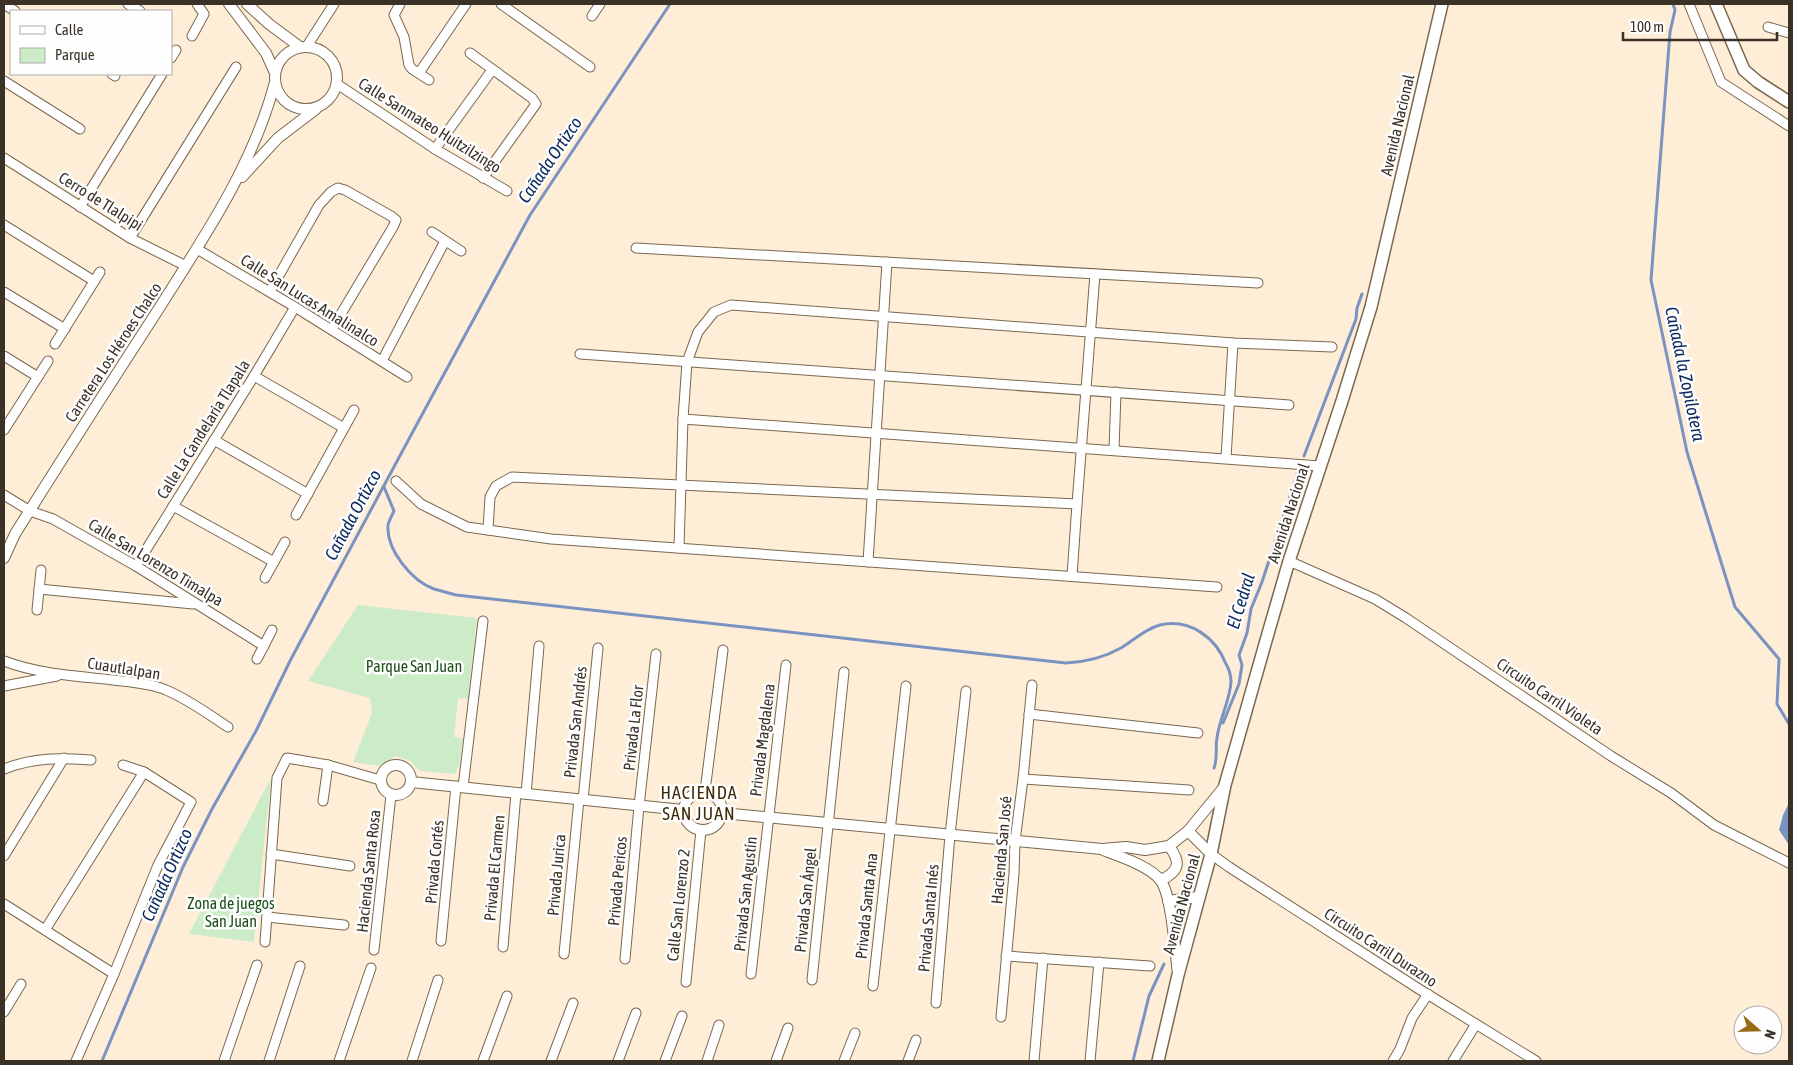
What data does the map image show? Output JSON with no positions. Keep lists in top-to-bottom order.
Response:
{
  "streets": {
    "main road": ["Avenida Nacional"],
    "street": [
      "Calle Sanmateo Huitzilzingo",
      "Cerro de Tlalpipi",
      "Calle San Lucas Amalinalco",
      "Carretera Los Héroes Chalco",
      "Calle La Candelaria Tlapala",
      "Calle San Lorenzo Timalpa",
      "Cuautlalpan",
      "Circuito Carril Violeta",
      "Privada San Andrés",
      "Privada La Flor",
      "Privada Magdalena",
      "Hacienda San José",
      "Privada Cortés",
      "Privada El Carmen",
      "Hacienda Santa Rosa",
      "Privada Jurica",
      "Privada Pericos",
      "Privada San Agustín",
      "Privada San Ángel",
      "Calle San Lorenzo 2",
      "Privada Santa Ana",
      "Privada Santa Inés",
      "Circuito Carril Durazno"
    ]
  },
  "crossings": [
    ["Calle Sanmateo Huitzilzingo", "Carretera Los Héroes Chalco"],
    ["Avenida Nacional", "Circuito Carril Violeta"],
    ["Avenida Nacional", "Circuito Carril Durazno"],
    ["Cerro de Tlalpipi", "Carretera Los Héroes Chalco"],
    ["Calle San Lucas Amalinalco", "Carretera Los Héroes Chalco"],
    ["Calle San Lucas Amalinalco", "Calle La Candelaria Tlapala"],
    ["Carretera Los Héroes Chalco", "Calle San Lorenzo Timalpa"],
    ["Calle La Candelaria Tlapala", "Calle San Lorenzo Timalpa"],
    ["Privada San Andrés", "Privada Jurica"],
    ["Privada La Flor", "Privada Pericos"],
    ["Privada Magdalena", "Privada San Agustín"]
  ],
  "districts": ["HACIENDA SAN JUAN"],
  "water": ["Cañada Ortizco", "Cañada la Zopilotera", "El Cedral"],
  "parks": ["Parque San Juan", "Zona de juegos San Juan"],
  "legend": ["Calle", "Parque"],
  "scale_bar": "100 m",
  "north": "right"
}
